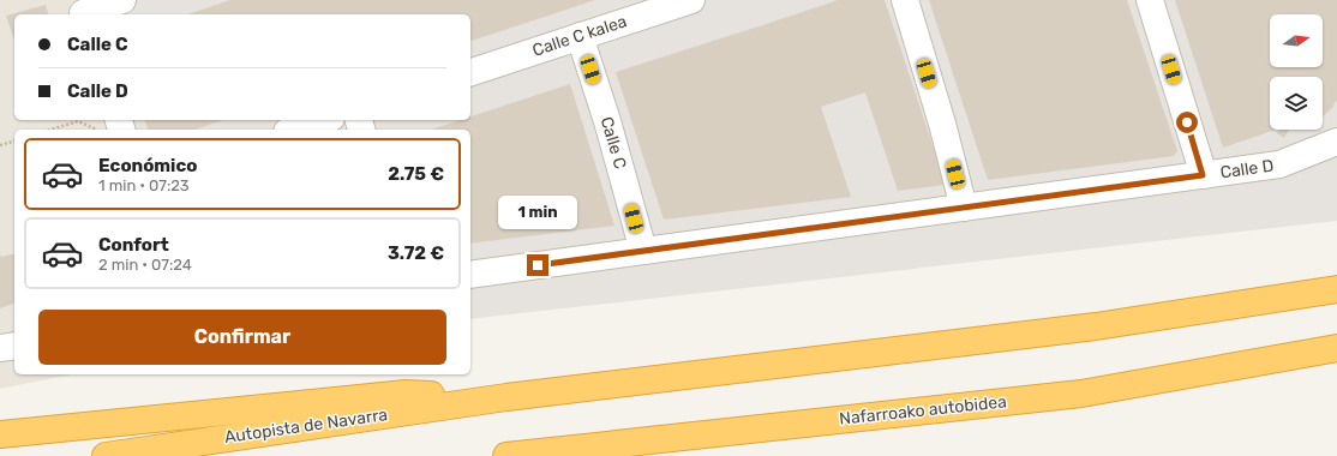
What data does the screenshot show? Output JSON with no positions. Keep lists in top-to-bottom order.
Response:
{
  "streets": {
    "highway": ["Nafarroako autobidea", "Autopista de Navarra"],
    "street": ["Calle C kalea", "Calle C", "Calle D"]
  },
  "crossings": [
    ["Calle C kalea", "Calle C"],
    ["Calle C", "Calle D"]
  ],
  "north": "right",
  "page": {
    "banner": ["Calle C", "Calle D"],
    "list": [
      {
        "name": "Económico",
        "note": "1 min · 07:23",
        "value": "2.75 €"
      },
      {
        "name": "Confort",
        "note": "2 min · 07:24",
        "value": "3.72 €"
      }
    ],
    "bubble": "1 min",
    "buttons": "Confirmar"
  }
}
